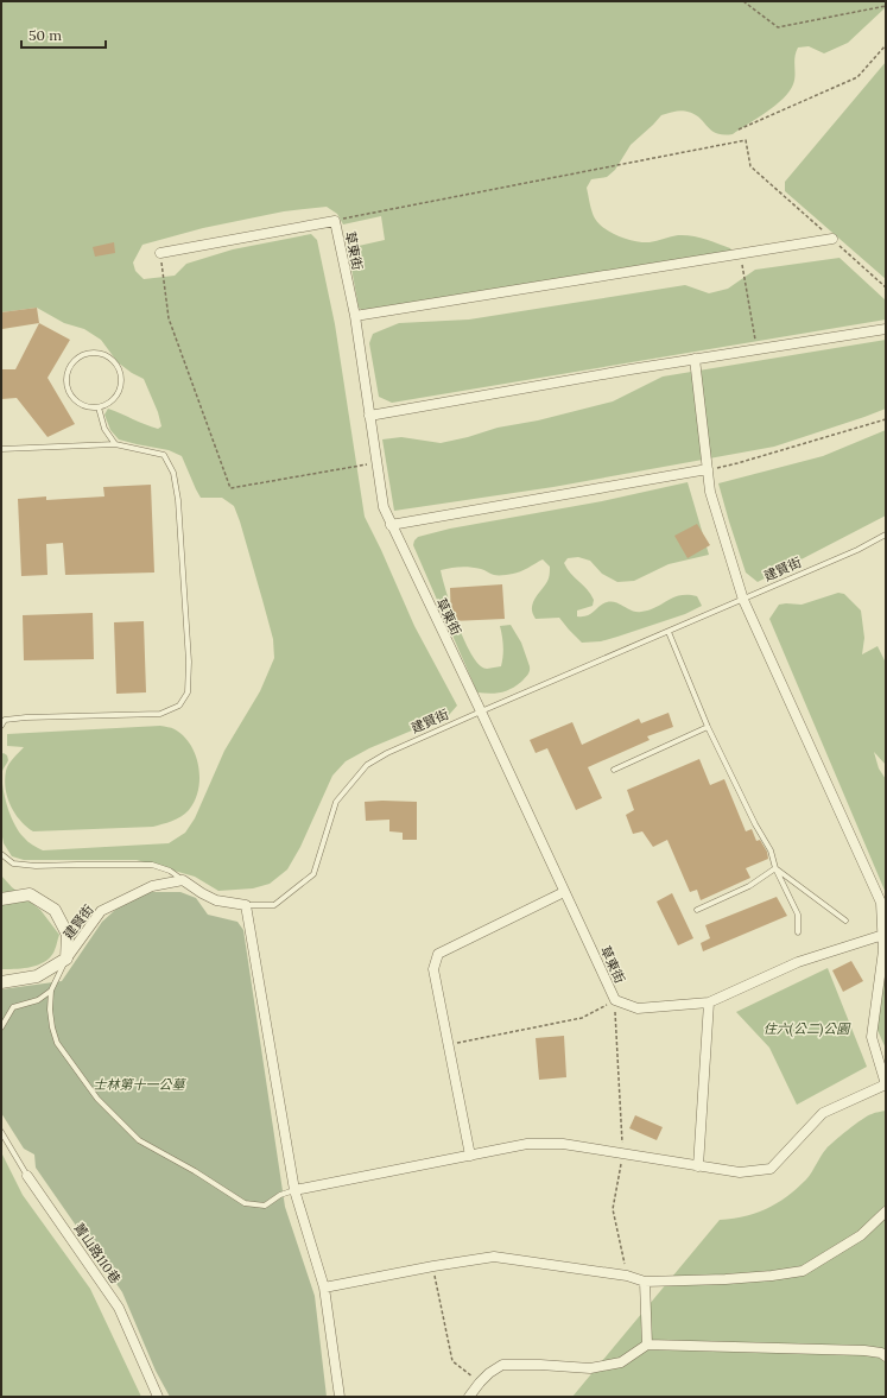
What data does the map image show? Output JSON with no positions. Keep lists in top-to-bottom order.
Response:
{
  "streets": {
    "street": ["草東街", "建賢街", "菁山路110巷"]
  },
  "crossings": [
    ["草東街", "建賢街"]
  ],
  "parks": ["住六(公二)公園", "士林第十一公墓"],
  "scale_bar": "50 m"
}
